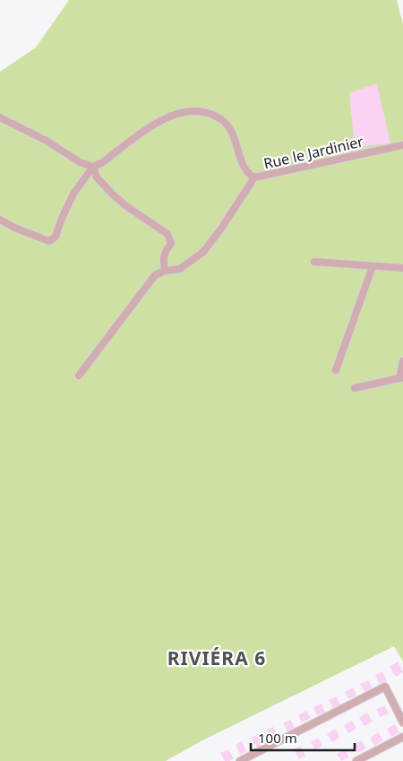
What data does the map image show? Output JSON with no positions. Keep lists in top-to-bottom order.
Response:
{
  "streets": {
    "street": ["Rue le Jardinier"]
  },
  "districts": ["RIVIÉRA 6"],
  "scale_bar": "100 m"
}
